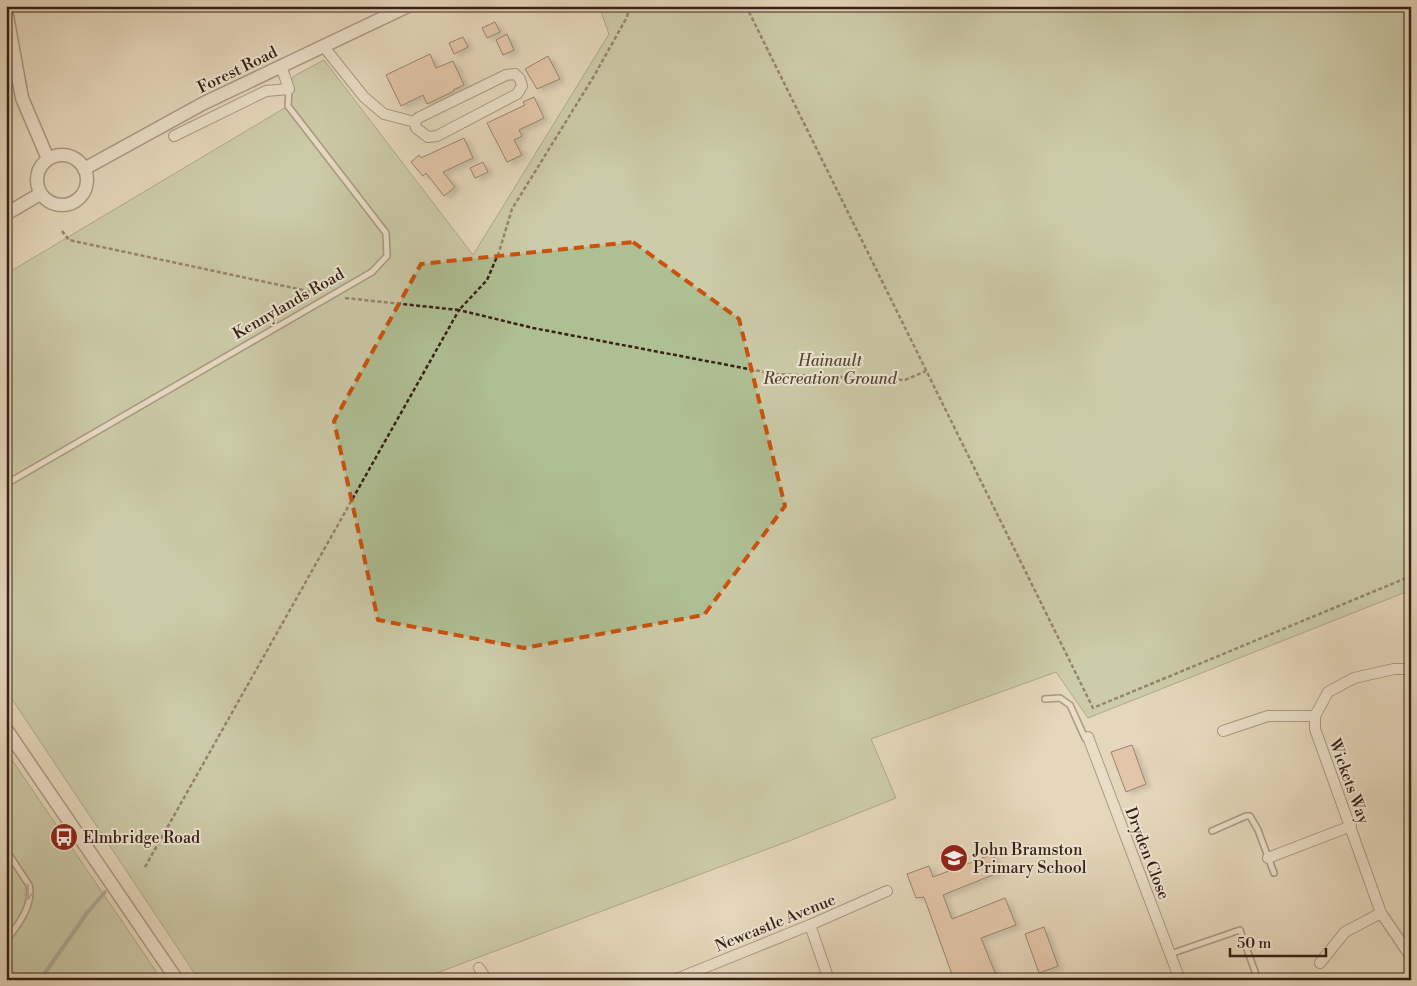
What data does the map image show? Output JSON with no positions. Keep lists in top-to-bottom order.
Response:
{
  "streets": {
    "street": [
      "Forest Road",
      "Kennylands Road",
      "Wickets Way",
      "Dryden Close",
      "Newcastle Avenue"
    ]
  },
  "crossings": [
    ["Forest Road", "Kennylands Road"]
  ],
  "parks": ["Hainault Recreation Ground"],
  "places": {
    "bus stop": ["Elmbridge Road"],
    "school or university": ["John Bramston Primary School"]
  },
  "scale_bar": "50 m"
}
